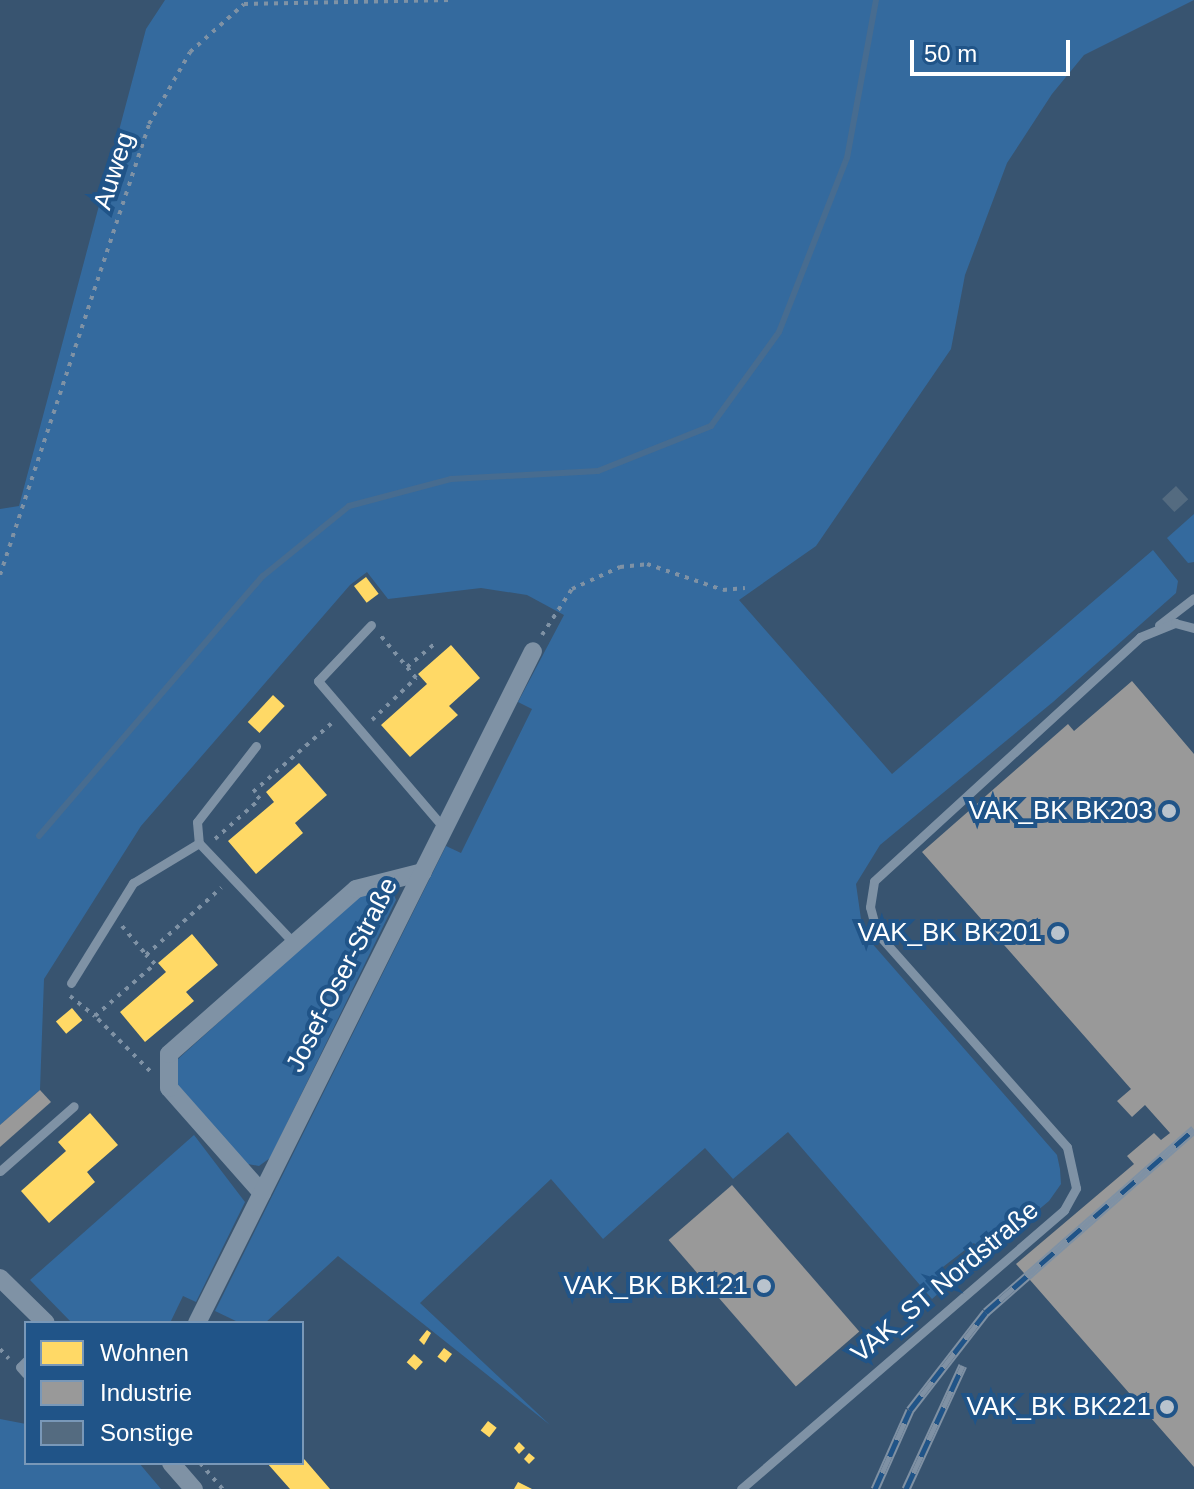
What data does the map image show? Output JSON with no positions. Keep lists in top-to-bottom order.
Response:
{
  "streets": {
    "street": ["Josef-Oser-Straße"],
    "lane": ["VAK_ST Nordstraße"],
    "path": ["Auweg"]
  },
  "places": [
    "VAK_BK BK203",
    "VAK_BK BK201",
    "VAK_BK BK121",
    "VAK_BK BK221"
  ],
  "legend": ["Wohnen", "Industrie", "Sonstige"],
  "scale_bar": "50 m"
}
